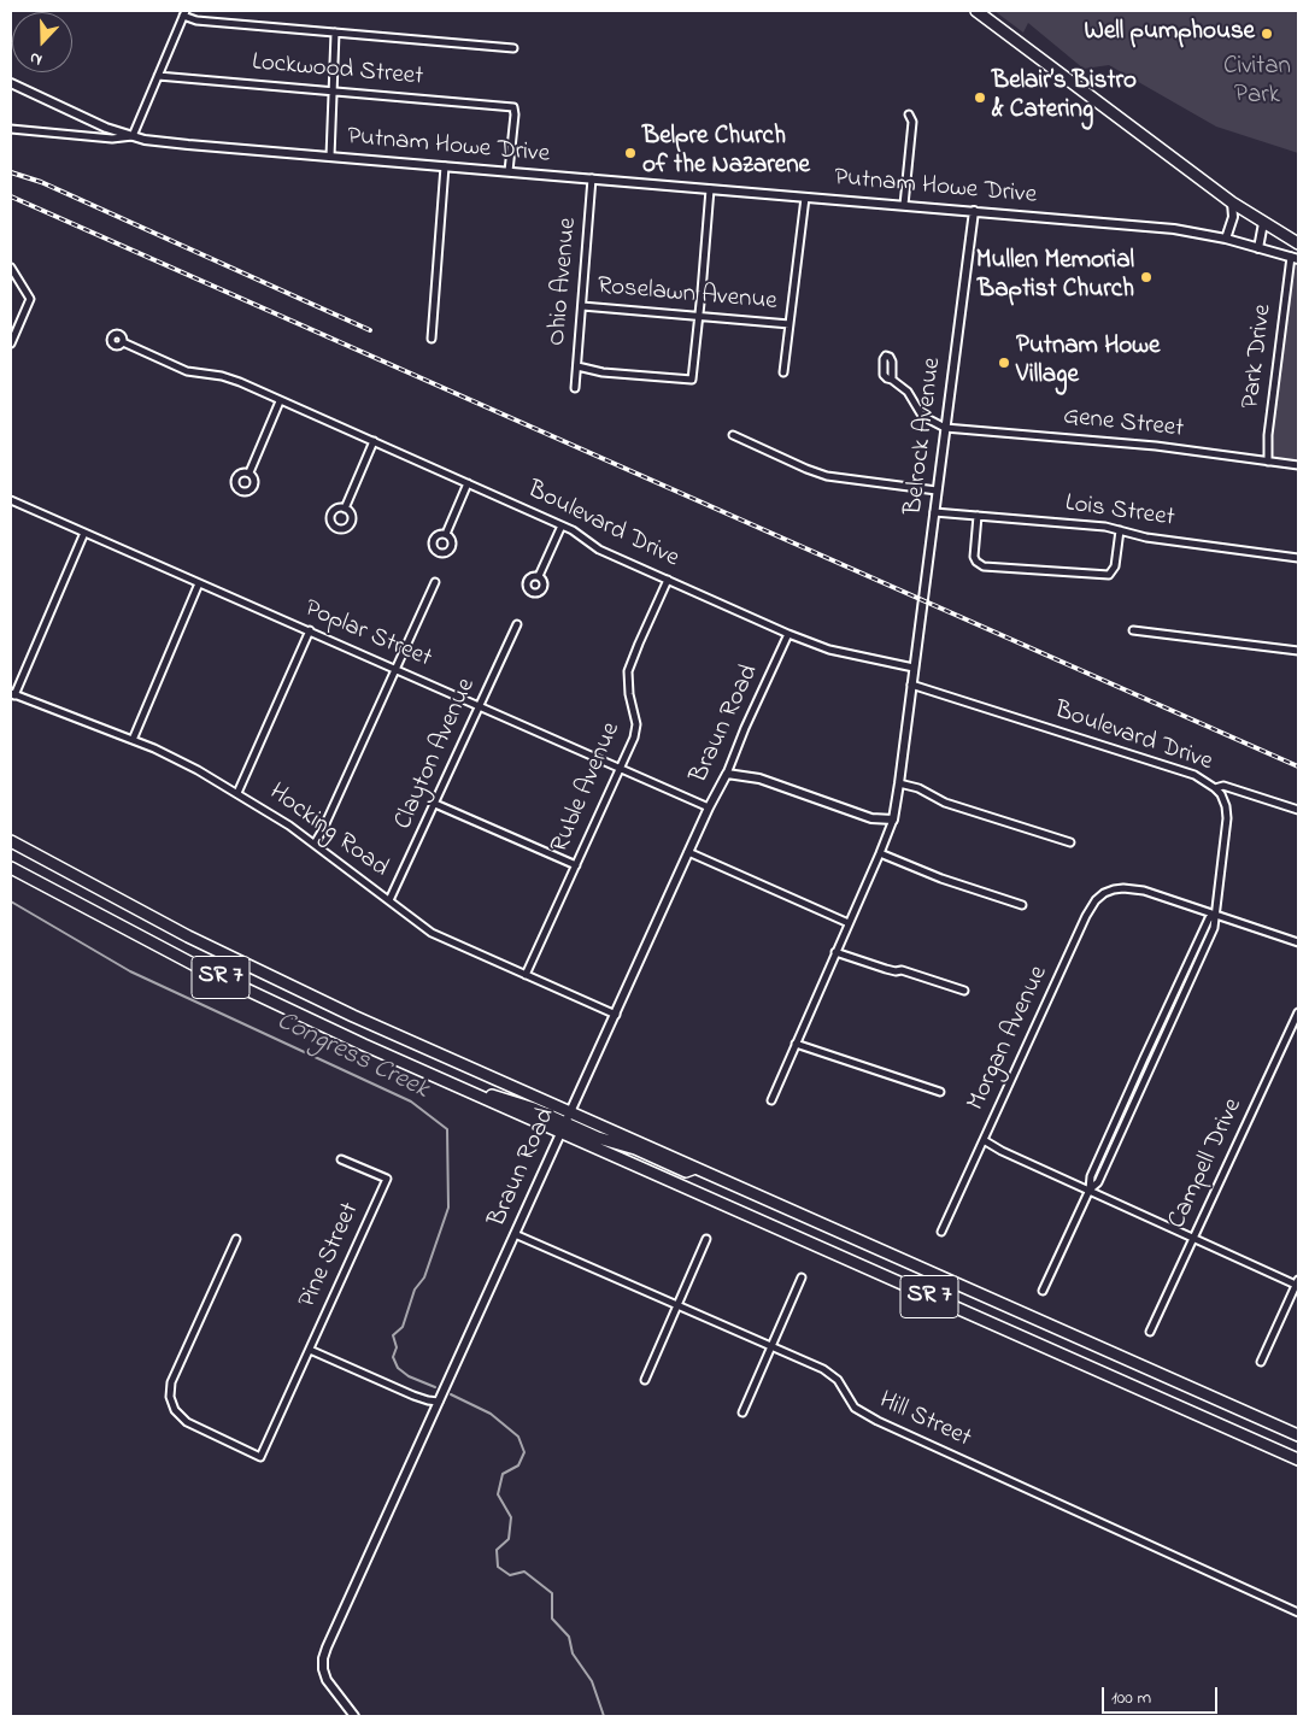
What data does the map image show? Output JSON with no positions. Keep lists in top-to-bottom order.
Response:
{
  "streets": {
    "main road": ["SR 7"],
    "street": [
      "Lockwood Street",
      "Putnam Howe Drive",
      "Ohio Avenue",
      "Roselawn Avenue",
      "Park Drive",
      "Gene Street",
      "Belrock Avenue",
      "Lois Street",
      "Boulevard Drive",
      "Poplar Street",
      "Braun Road",
      "Clayton Avenue",
      "Ruble Avenue",
      "Hocking Road",
      "Morgan Avenue",
      "Campell Drive",
      "Pine Street",
      "Hill Street"
    ]
  },
  "crossings": [
    ["Lockwood Street", "Putnam Howe Drive"],
    ["Putnam Howe Drive", "Ohio Avenue"],
    ["Putnam Howe Drive", "Park Drive"],
    ["Putnam Howe Drive", "Belrock Avenue"],
    ["Ohio Avenue", "Roselawn Avenue"],
    ["Park Drive", "Gene Street"],
    ["Gene Street", "Belrock Avenue"],
    ["Belrock Avenue", "Lois Street"],
    ["Belrock Avenue", "Boulevard Drive"],
    ["Boulevard Drive", "Braun Road"],
    ["Boulevard Drive", "Ruble Avenue"],
    ["Boulevard Drive", "Morgan Avenue"],
    ["Poplar Street", "Braun Road"],
    ["Poplar Street", "Clayton Avenue"],
    ["Poplar Street", "Ruble Avenue"],
    ["Braun Road", "Hocking Road"],
    ["Braun Road", "SR 7"],
    ["Braun Road", "Hill Street"],
    ["Clayton Avenue", "Hocking Road"],
    ["Ruble Avenue", "Hocking Road"]
  ],
  "water": ["Congress Creek"],
  "parks": ["Civitan Park"],
  "places": [
    "Well pumphouse",
    "Belair’s Bistro & Catering",
    "Belpre Church of the Nazarene",
    "Mullen Memorial Baptist Church",
    "Putnam Howe Village"
  ],
  "scale_bar": "100 m",
  "north": "bottom"
}
